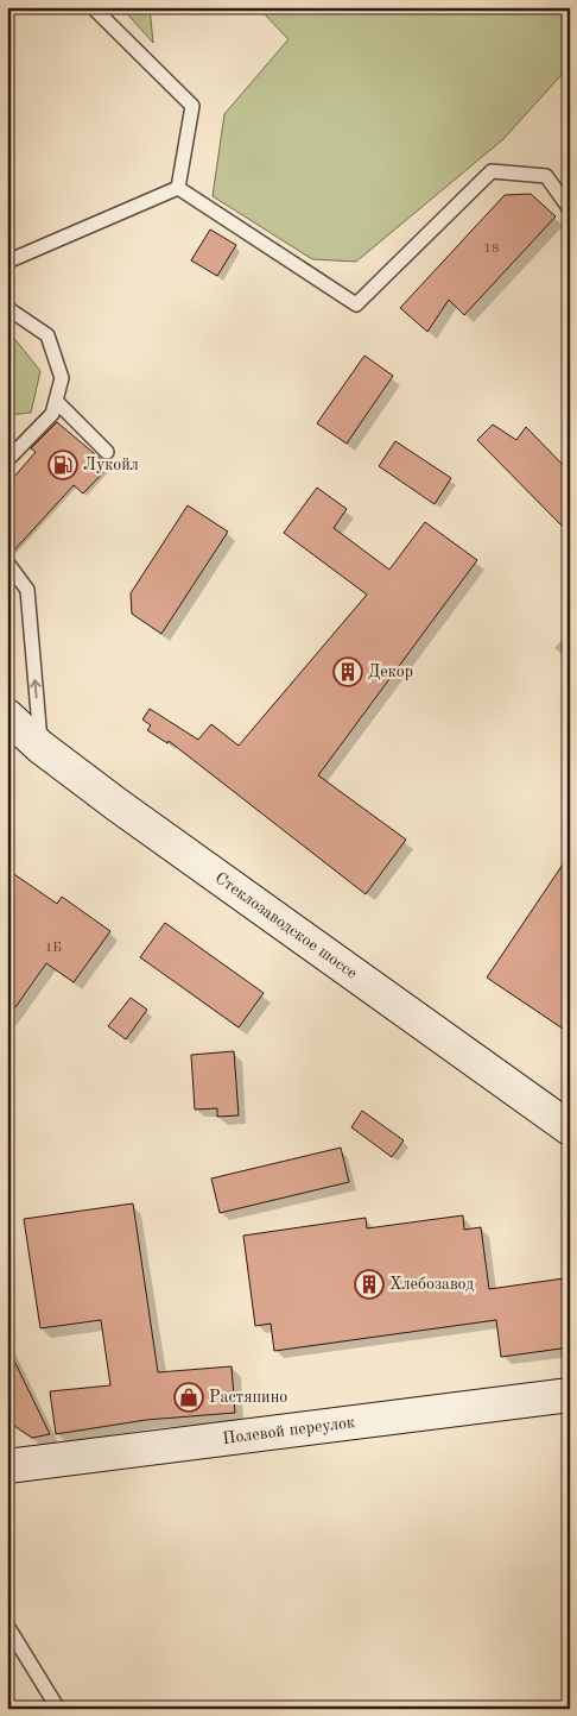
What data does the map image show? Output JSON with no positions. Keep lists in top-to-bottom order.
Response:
{
  "streets": {
    "main road": ["Стеклозаводское шоссе", "Полевой переулок"]
  },
  "places": {
    "fuel station": ["Лукойл"],
    "building": ["Декор", "Хлебозавод"],
    "shop": ["Растяпино"]
  },
  "house_numbers": ["18", "1Б"]
}
